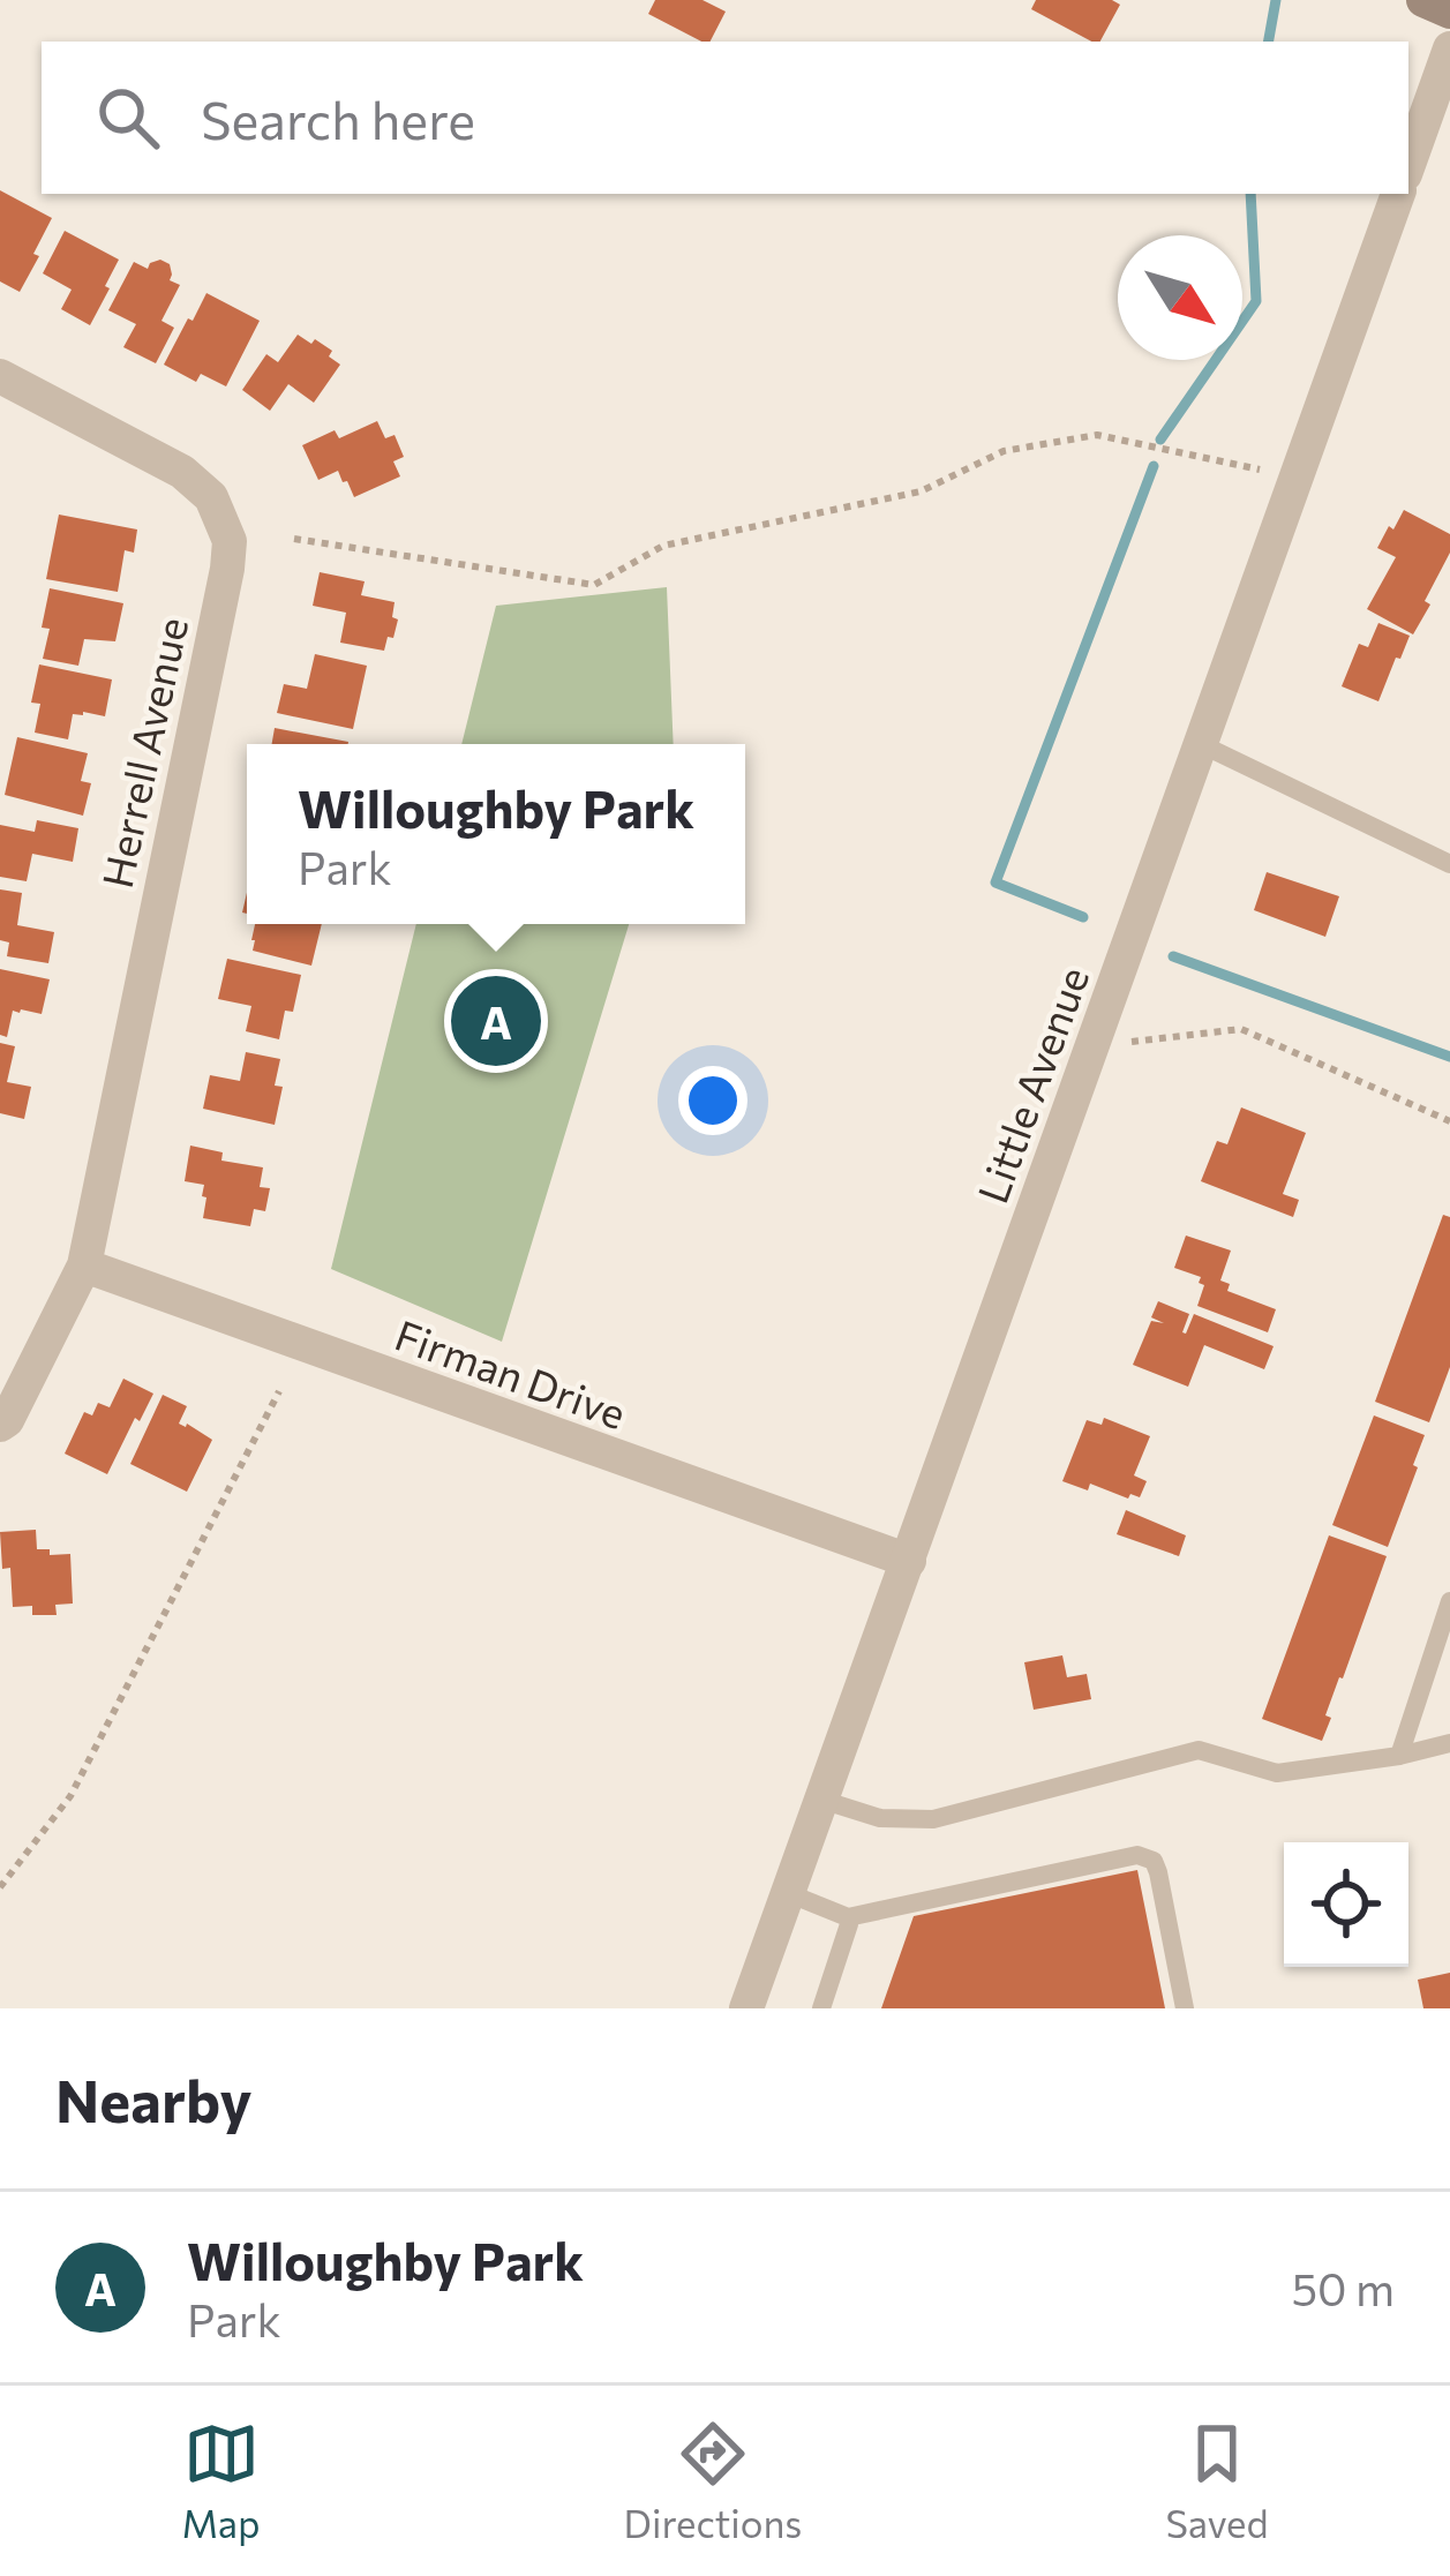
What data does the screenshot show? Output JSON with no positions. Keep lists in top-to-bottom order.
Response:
{
  "streets": {
    "street": ["Herrell Avenue", "Little Avenue", "Firman Drive"]
  },
  "crossings": [
    ["Herrell Avenue", "Firman Drive"],
    ["Little Avenue", "Firman Drive"]
  ],
  "north": "bottom right",
  "page": {
    "search": "Search here",
    "popup": ["Willoughby Park", "Park"],
    "pins": "A",
    "heading": "Nearby",
    "list": [
      {
        "mark": "A",
        "name": "Willoughby Park",
        "note": "Park",
        "value": "50 m"
      }
    ],
    "nav": ["Map", "Directions", "Saved"]
  }
}
